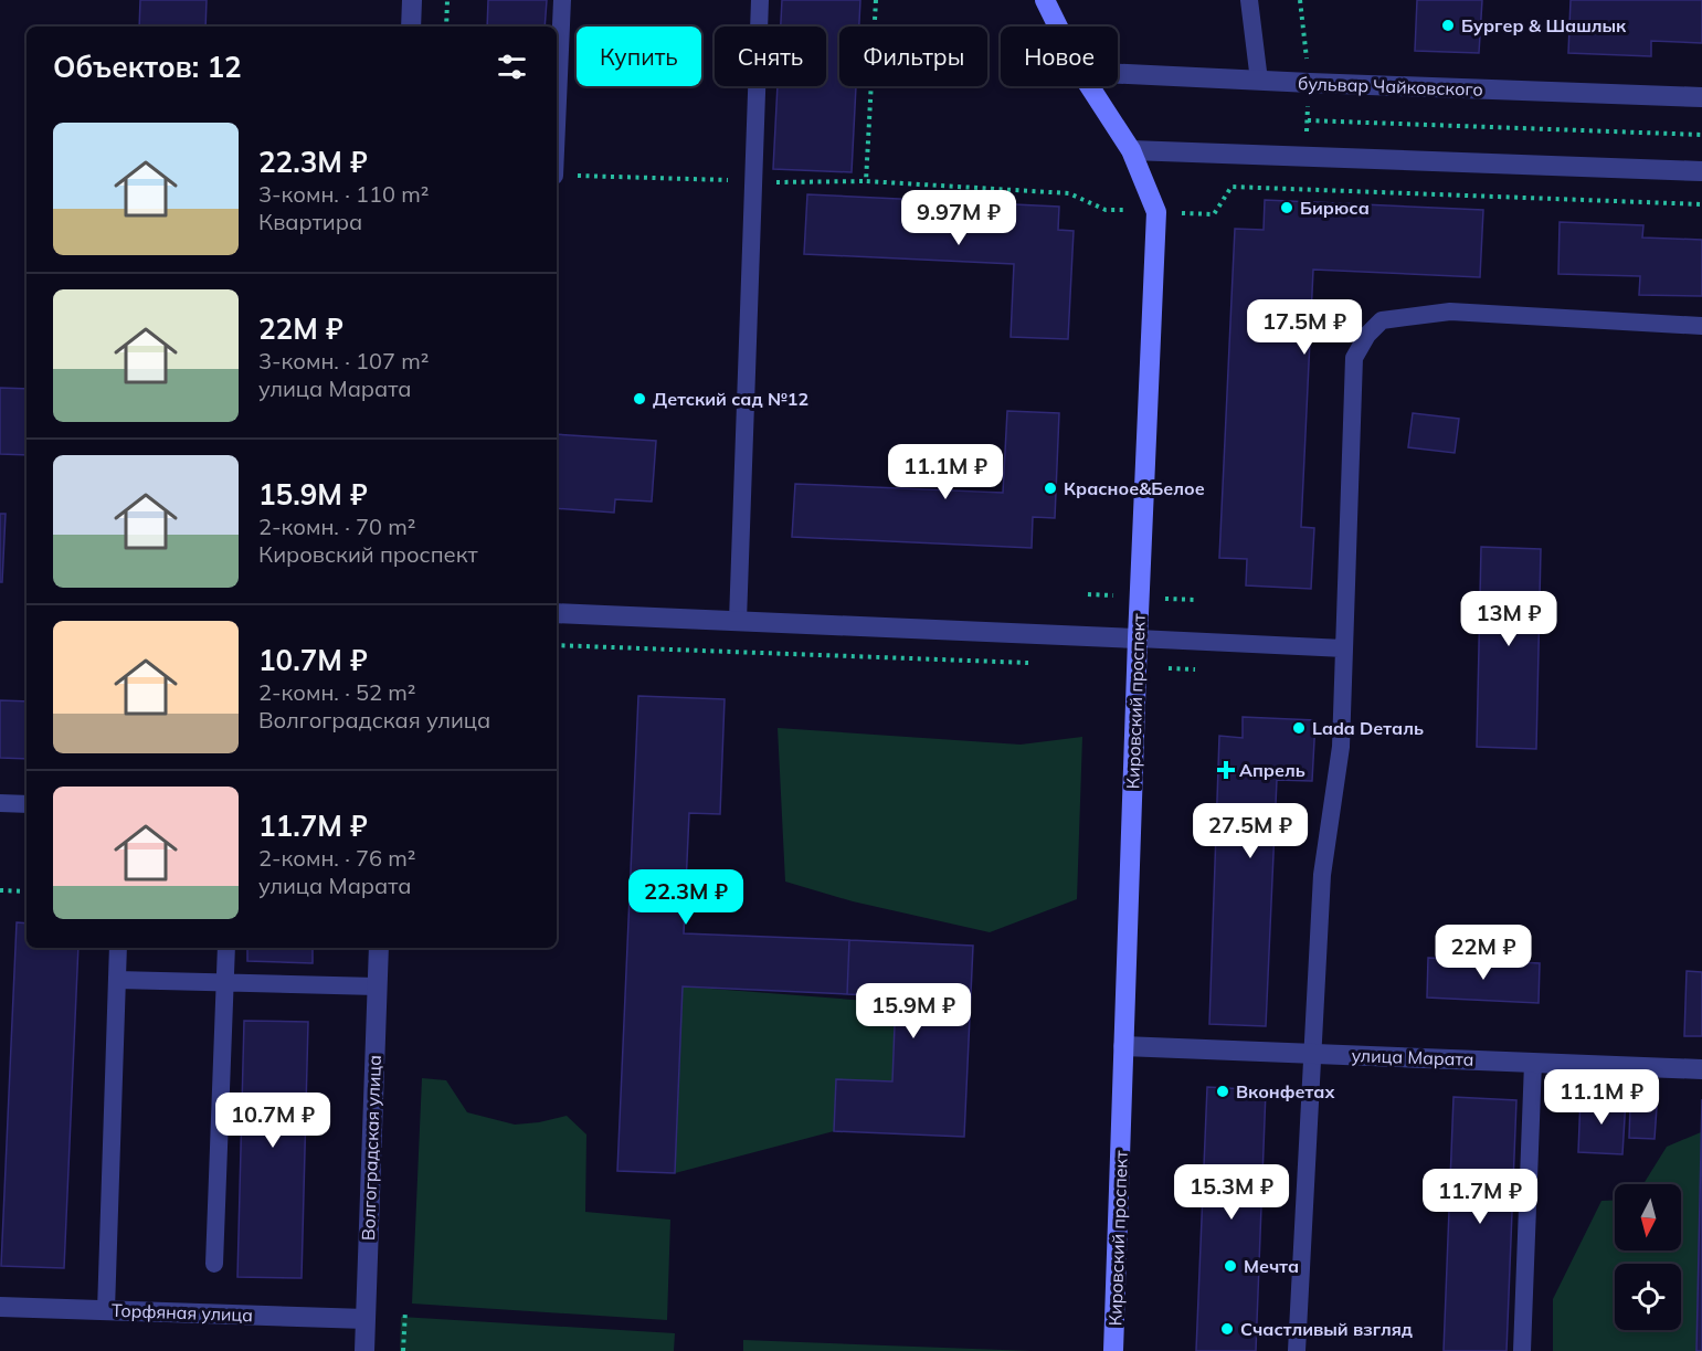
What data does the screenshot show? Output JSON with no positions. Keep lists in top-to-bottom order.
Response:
{
  "streets": {
    "main road": ["Кировский проспект"],
    "street": [
      "бульвар Чайковского",
      "улица Марата",
      "Волгоградская улица",
      "Торфяная улица"
    ]
  },
  "crossings": [
    ["Кировский проспект", "улица Марата"],
    ["Волгоградская улица", "Торфяная улица"]
  ],
  "places": {
    "other": [
      "Бургер & Шашлык",
      "Бирюса",
      "Детский cад №12",
      "Красное&Белое",
      "Lada Dеталь",
      "Вконфетах",
      "Мечта",
      "Счастливый взгляд"
    ],
    "health": ["Апрель"]
  },
  "north": "bottom",
  "page": {
    "chip": [
      "Купить",
      "Снять",
      "Фильтры",
      "Новое"
    ],
    "heading": "Объектов: 12",
    "list": [
      {
        "name": "22.3M ₽",
        "note": "3-комн. · 110 m² · Квартира"
      },
      {
        "name": "22M ₽",
        "note": "3-комн. · 107 m² · улица Марата"
      },
      {
        "name": "15.9M ₽",
        "note": "2-комн. · 70 m² · Кировский проспект"
      },
      {
        "name": "10.7M ₽",
        "note": "2-комн. · 52 m² · Волгоградская улица"
      },
      {
        "name": "11.7M ₽",
        "note": "2-комн. · 76 m² · улица Марата"
      }
    ],
    "price": [
      "9.97M ₽",
      "17.5M ₽",
      "11.1M ₽",
      "13M ₽",
      "27.5M ₽",
      "22.3M ₽",
      "22M ₽",
      "15.9M ₽",
      "11.1M ₽",
      "10.7M ₽",
      "15.3M ₽",
      "11.7M ₽"
    ]
  }
}
